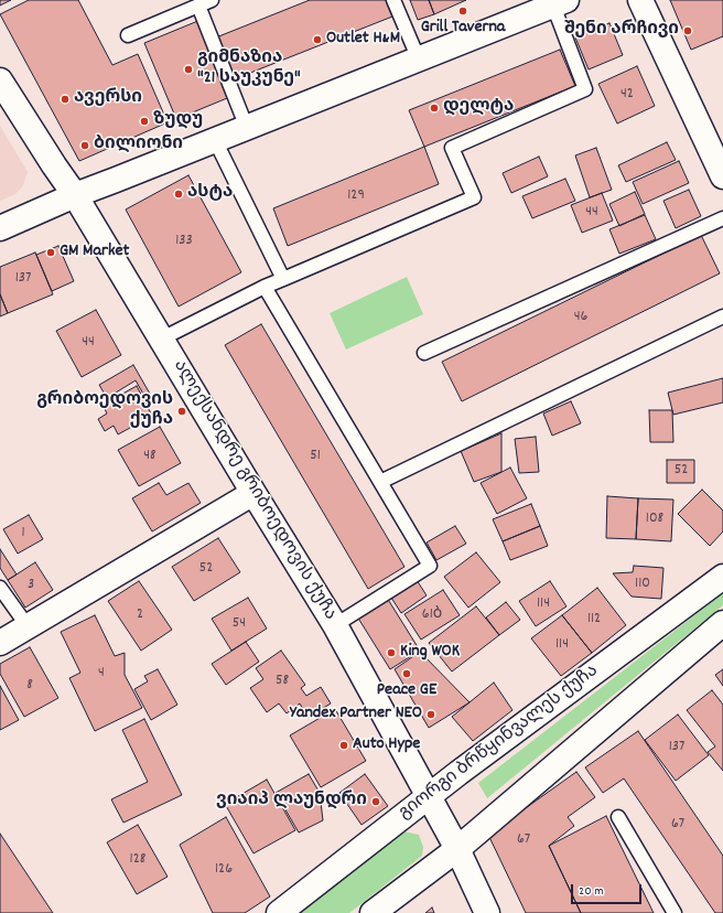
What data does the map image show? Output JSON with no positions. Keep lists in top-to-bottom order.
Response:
{
  "streets": {
    "street": ["ალექსანდრე გრიბოედოვის ქუჩა", "გიორგი ბრწყინვალეს ქუჩა"]
  },
  "crossings": [
    ["ალექსანდრე გრიბოედოვის ქუჩა", "გიორგი ბრწყინვალეს ქუჩა"]
  ],
  "places": [
    "Grill Taverna",
    "შენი არჩივი",
    "Outlet H&M",
    "გიმნაზია \"21 საუკუნე\"",
    "ავერსი",
    "დელტა",
    "ზუდუ",
    "ბილიონი",
    "ასტა",
    "GM Market",
    "გრიბოედოვის ქუჩა",
    "King WOK",
    "Peace GE",
    "Yandex Partner NEO",
    "Auto Hype",
    "ვიაიპ ლაუნდრი"
  ],
  "house_numbers": [
    "42",
    "129",
    "44",
    "133",
    "137",
    "46",
    "44",
    "48",
    "51",
    "52",
    "108",
    "1",
    "52",
    "110",
    "3",
    "114",
    "2",
    "61ბ",
    "112",
    "54",
    "114",
    "4",
    "58",
    "8",
    "137",
    "67",
    "67",
    "128",
    "126"
  ],
  "scale_bar": "20 m"
}
